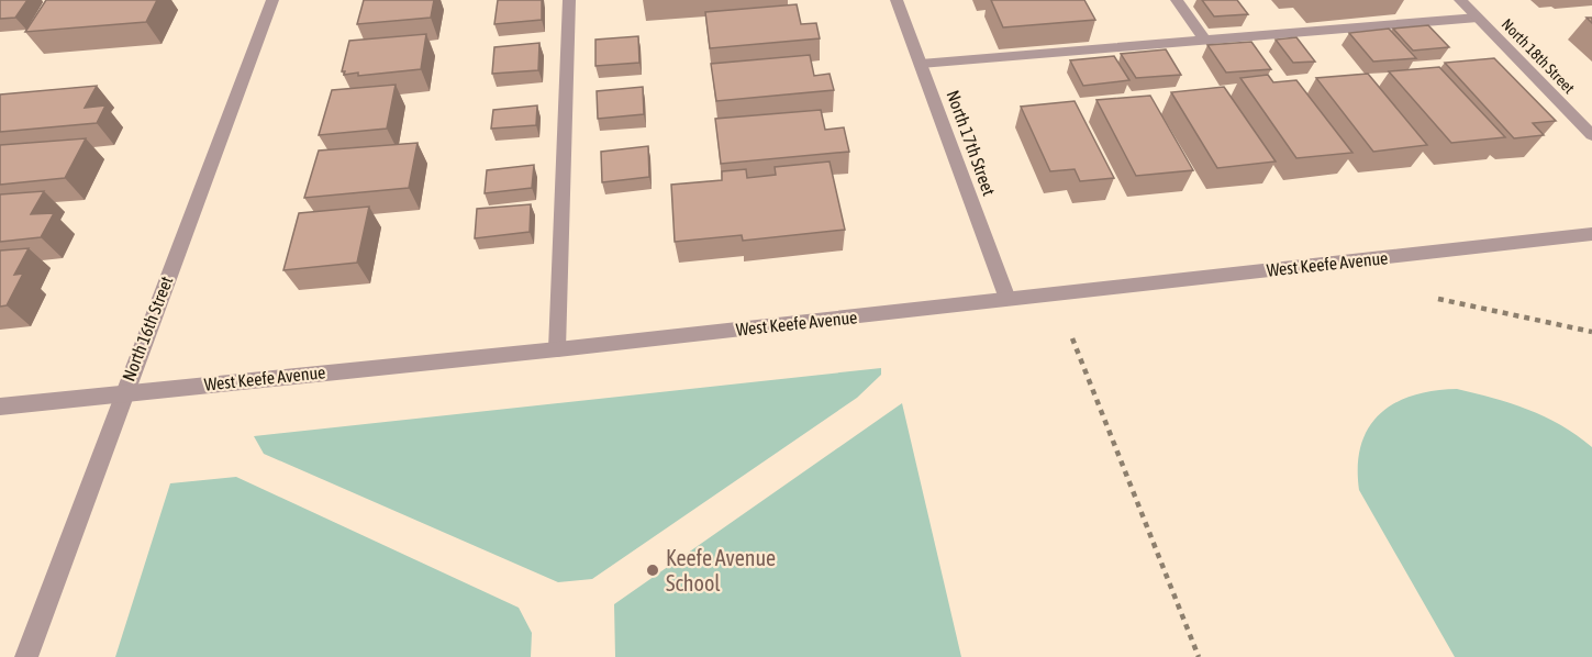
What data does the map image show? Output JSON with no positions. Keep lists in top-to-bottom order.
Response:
{
  "streets": {
    "street": [
      "North 18th Street",
      "North 17th Street",
      "West Keefe Avenue",
      "North 16th Street"
    ]
  },
  "crossings": [
    ["North 17th Street", "West Keefe Avenue"],
    ["West Keefe Avenue", "North 16th Street"]
  ],
  "places": ["Keefe Avenue School"]
}
